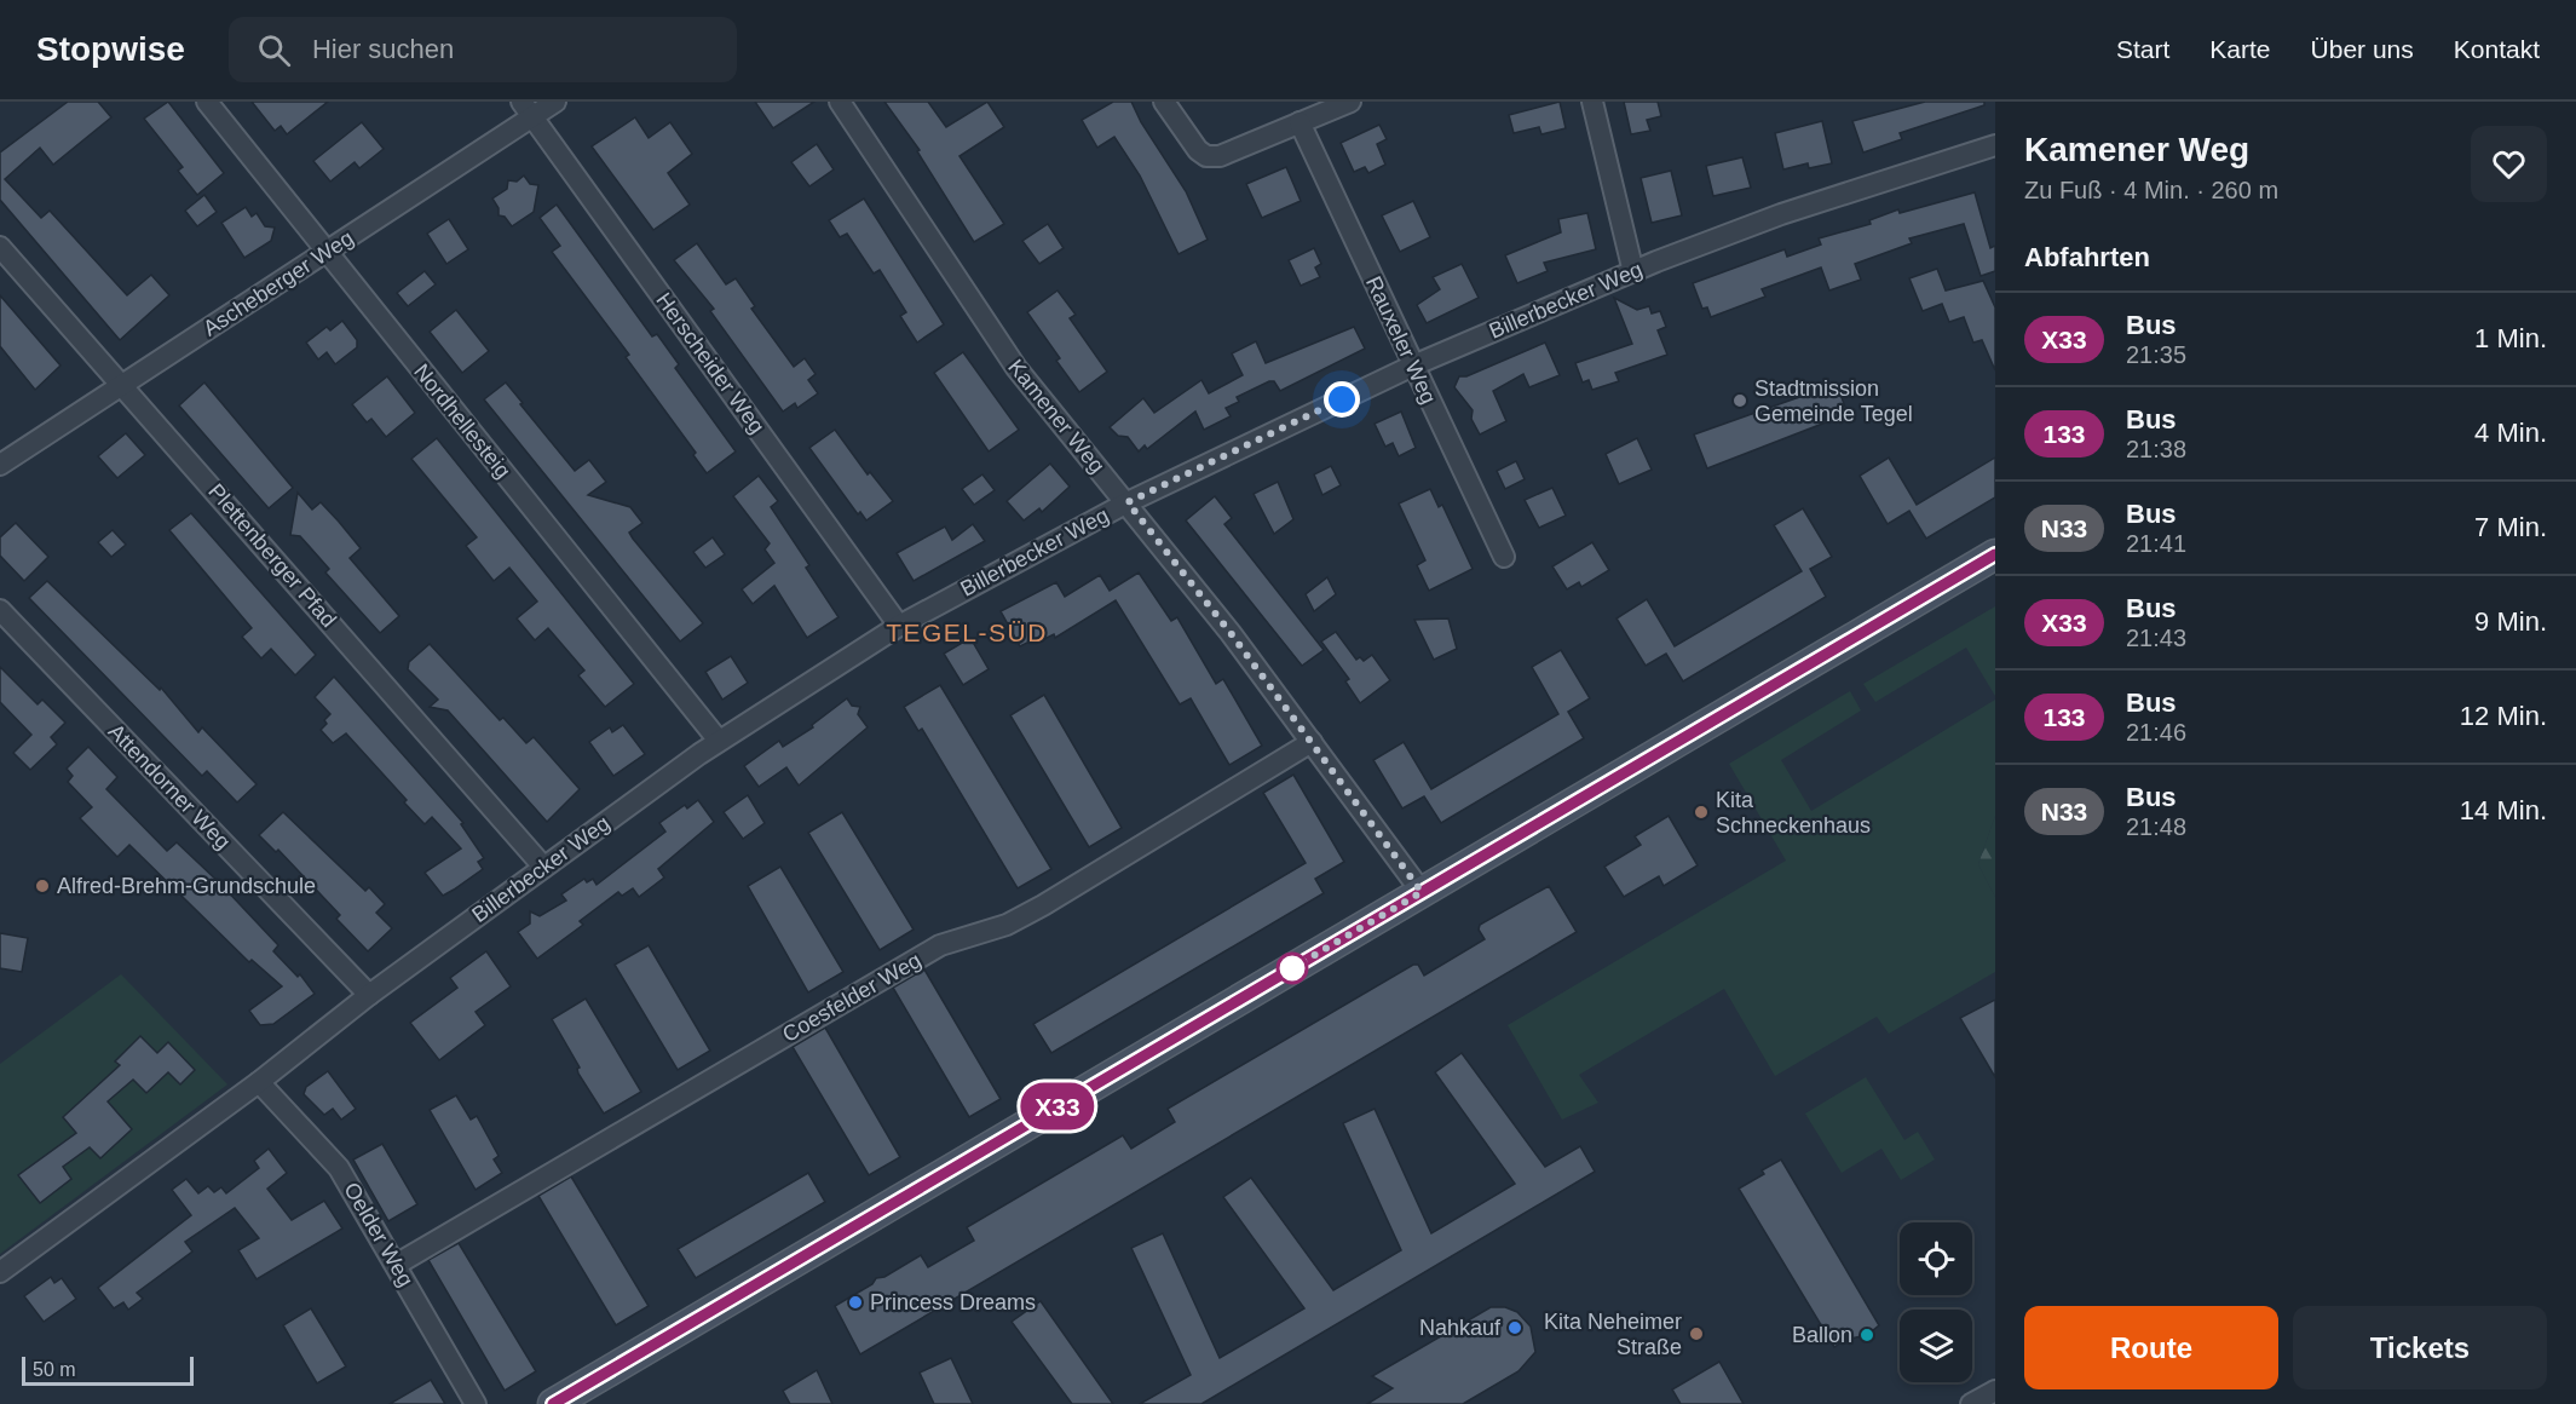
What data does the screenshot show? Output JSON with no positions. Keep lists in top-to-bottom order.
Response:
{
  "streets": {
    "street": [
      "Ascheberger Weg",
      "Billerbecker Weg",
      "Rauxeler Weg",
      "Herscheider Weg",
      "Kamener Weg",
      "Nordhellesteig",
      "Plettenberger Pfad",
      "Attendorner Weg",
      "Coesfelder Weg",
      "Oelder Weg"
    ]
  },
  "crossings": [
    ["Ascheberger Weg", "Herscheider Weg"],
    ["Ascheberger Weg", "Nordhellesteig"],
    ["Ascheberger Weg", "Plettenberger Pfad"],
    ["Billerbecker Weg", "Rauxeler Weg"],
    ["Billerbecker Weg", "Herscheider Weg"],
    ["Billerbecker Weg", "Kamener Weg"],
    ["Billerbecker Weg", "Nordhellesteig"],
    ["Billerbecker Weg", "Plettenberger Pfad"],
    ["Billerbecker Weg", "Attendorner Weg"],
    ["Billerbecker Weg", "Oelder Weg"],
    ["Kamener Weg", "Coesfelder Weg"],
    ["Coesfelder Weg", "Oelder Weg"]
  ],
  "districts": ["TEGEL-SÜD"],
  "places": [
    "Stadtmission Gemeinde Tegel",
    "Kita Schneckenhaus",
    "Alfred-Brehm-Grundschule",
    "Princess Dreams",
    "Nahkauf",
    "Kita Neheimer Straße",
    "Ballon"
  ],
  "lines": ["bus line X33"],
  "scale_bar": "50 m",
  "page": {
    "header": "Stopwise",
    "search": "Hier suchen",
    "nav": [
      "Start",
      "Karte",
      "Über uns",
      "Kontakt"
    ],
    "on_map": "X33",
    "heading": [
      ["Kamener Weg", "Zu Fuß · 4 Min. · 260 m"],
      "Abfahrten"
    ],
    "list": [
      {
        "mark": "X33",
        "name": "Bus",
        "note": "21:35",
        "value": "1 Min."
      },
      {
        "mark": "133",
        "name": "Bus",
        "note": "21:38",
        "value": "4 Min."
      },
      {
        "mark": "N33",
        "name": "Bus",
        "note": "21:41",
        "value": "7 Min."
      },
      {
        "mark": "X33",
        "name": "Bus",
        "note": "21:43",
        "value": "9 Min."
      },
      {
        "mark": "133",
        "name": "Bus",
        "note": "21:46",
        "value": "12 Min."
      },
      {
        "mark": "N33",
        "name": "Bus",
        "note": "21:48",
        "value": "14 Min."
      }
    ],
    "buttons": ["Route", "Tickets"],
    "scale": "50 m"
  }
}
